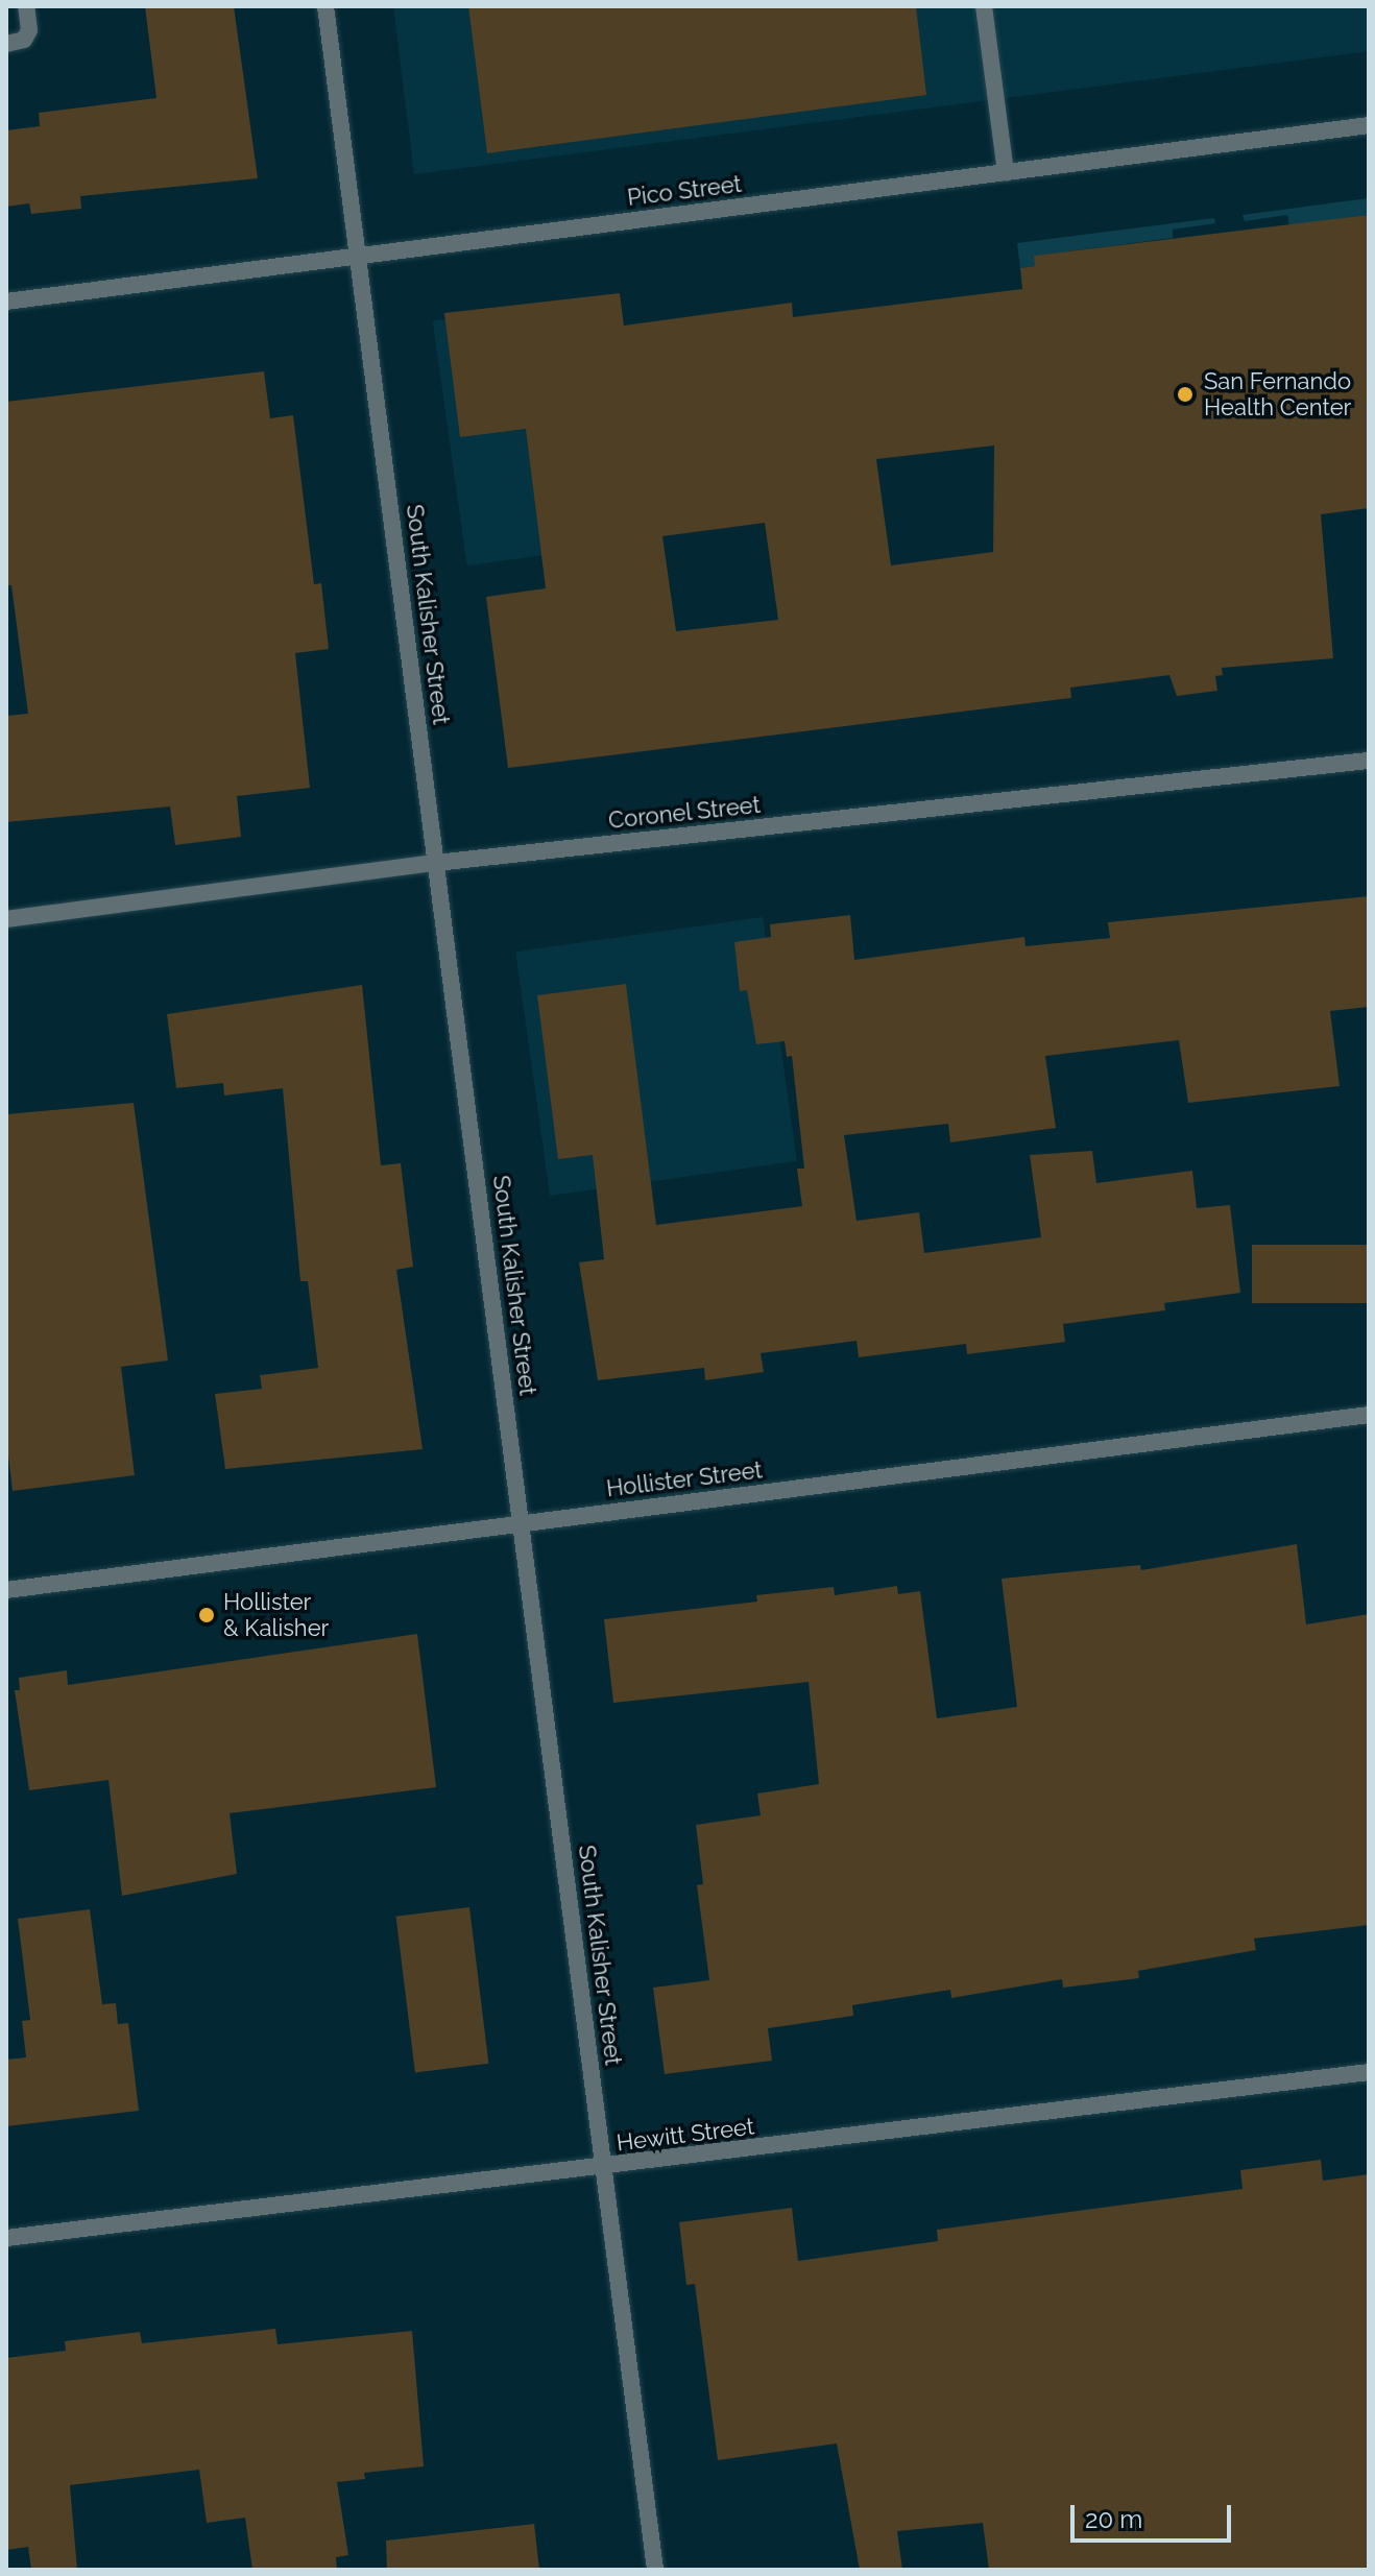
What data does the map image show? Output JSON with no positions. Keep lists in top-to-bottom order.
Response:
{
  "streets": {
    "street": [
      "Pico Street",
      "South Kalisher Street",
      "Coronel Street",
      "Hollister Street",
      "Hewitt Street"
    ]
  },
  "crossings": [
    ["Pico Street", "South Kalisher Street"],
    ["South Kalisher Street", "Coronel Street"],
    ["South Kalisher Street", "Hollister Street"],
    ["South Kalisher Street", "Hewitt Street"]
  ],
  "places": ["San Fernando Health Center", "Hollister & Kalisher"],
  "scale_bar": "20 m"
}
